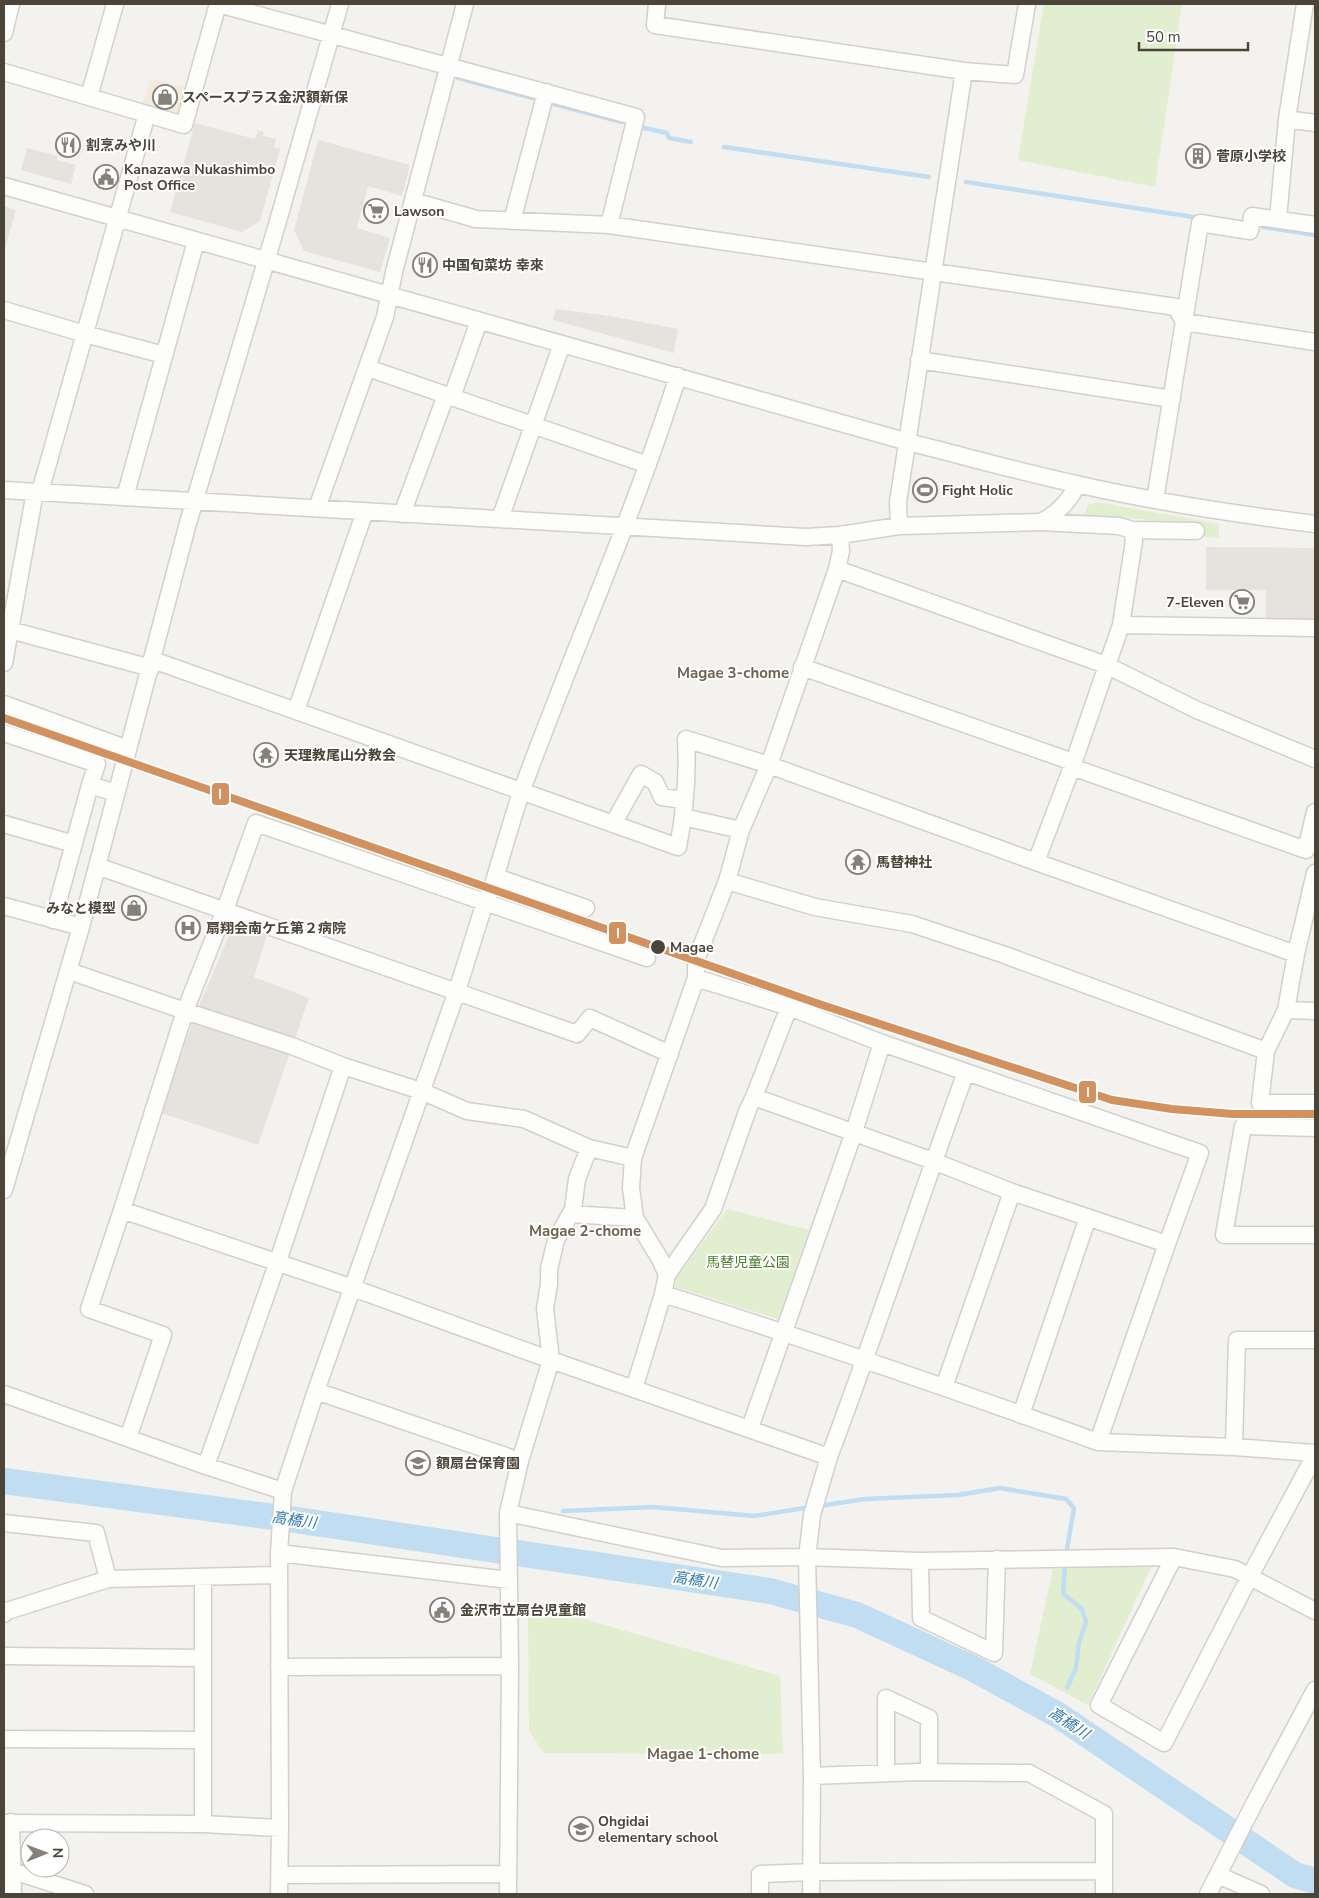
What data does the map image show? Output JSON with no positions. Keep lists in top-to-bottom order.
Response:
{
  "districts": ["Magae 3-chome", "Magae 2-chome", "Magae 1-chome"],
  "water": ["高橋川"],
  "parks": ["馬替児童公園"],
  "places": {
    "shop": ["スペースプラス金沢額新保", "みなと模型"],
    "restaurant": ["割烹みや川", "中国旬菜坊 幸來"],
    "building": ["菅原小学校"],
    "public building": ["Kanazawa Nukashimbo Post Office", "金沢市立扇台児童館"],
    "supermarket": ["Lawson", "7-Eleven"],
    "sports": ["Fight Holic"],
    "temple": ["天理教尾山分教会", "馬替神社"],
    "hospital": ["扇翔会南ケ丘第２病院"],
    "other": ["Magae"],
    "school or university": ["額扇台保育園", "Ohgidai elementary school"]
  },
  "lines": ["transit line I"],
  "scale_bar": "50 m",
  "north": "right"
}
